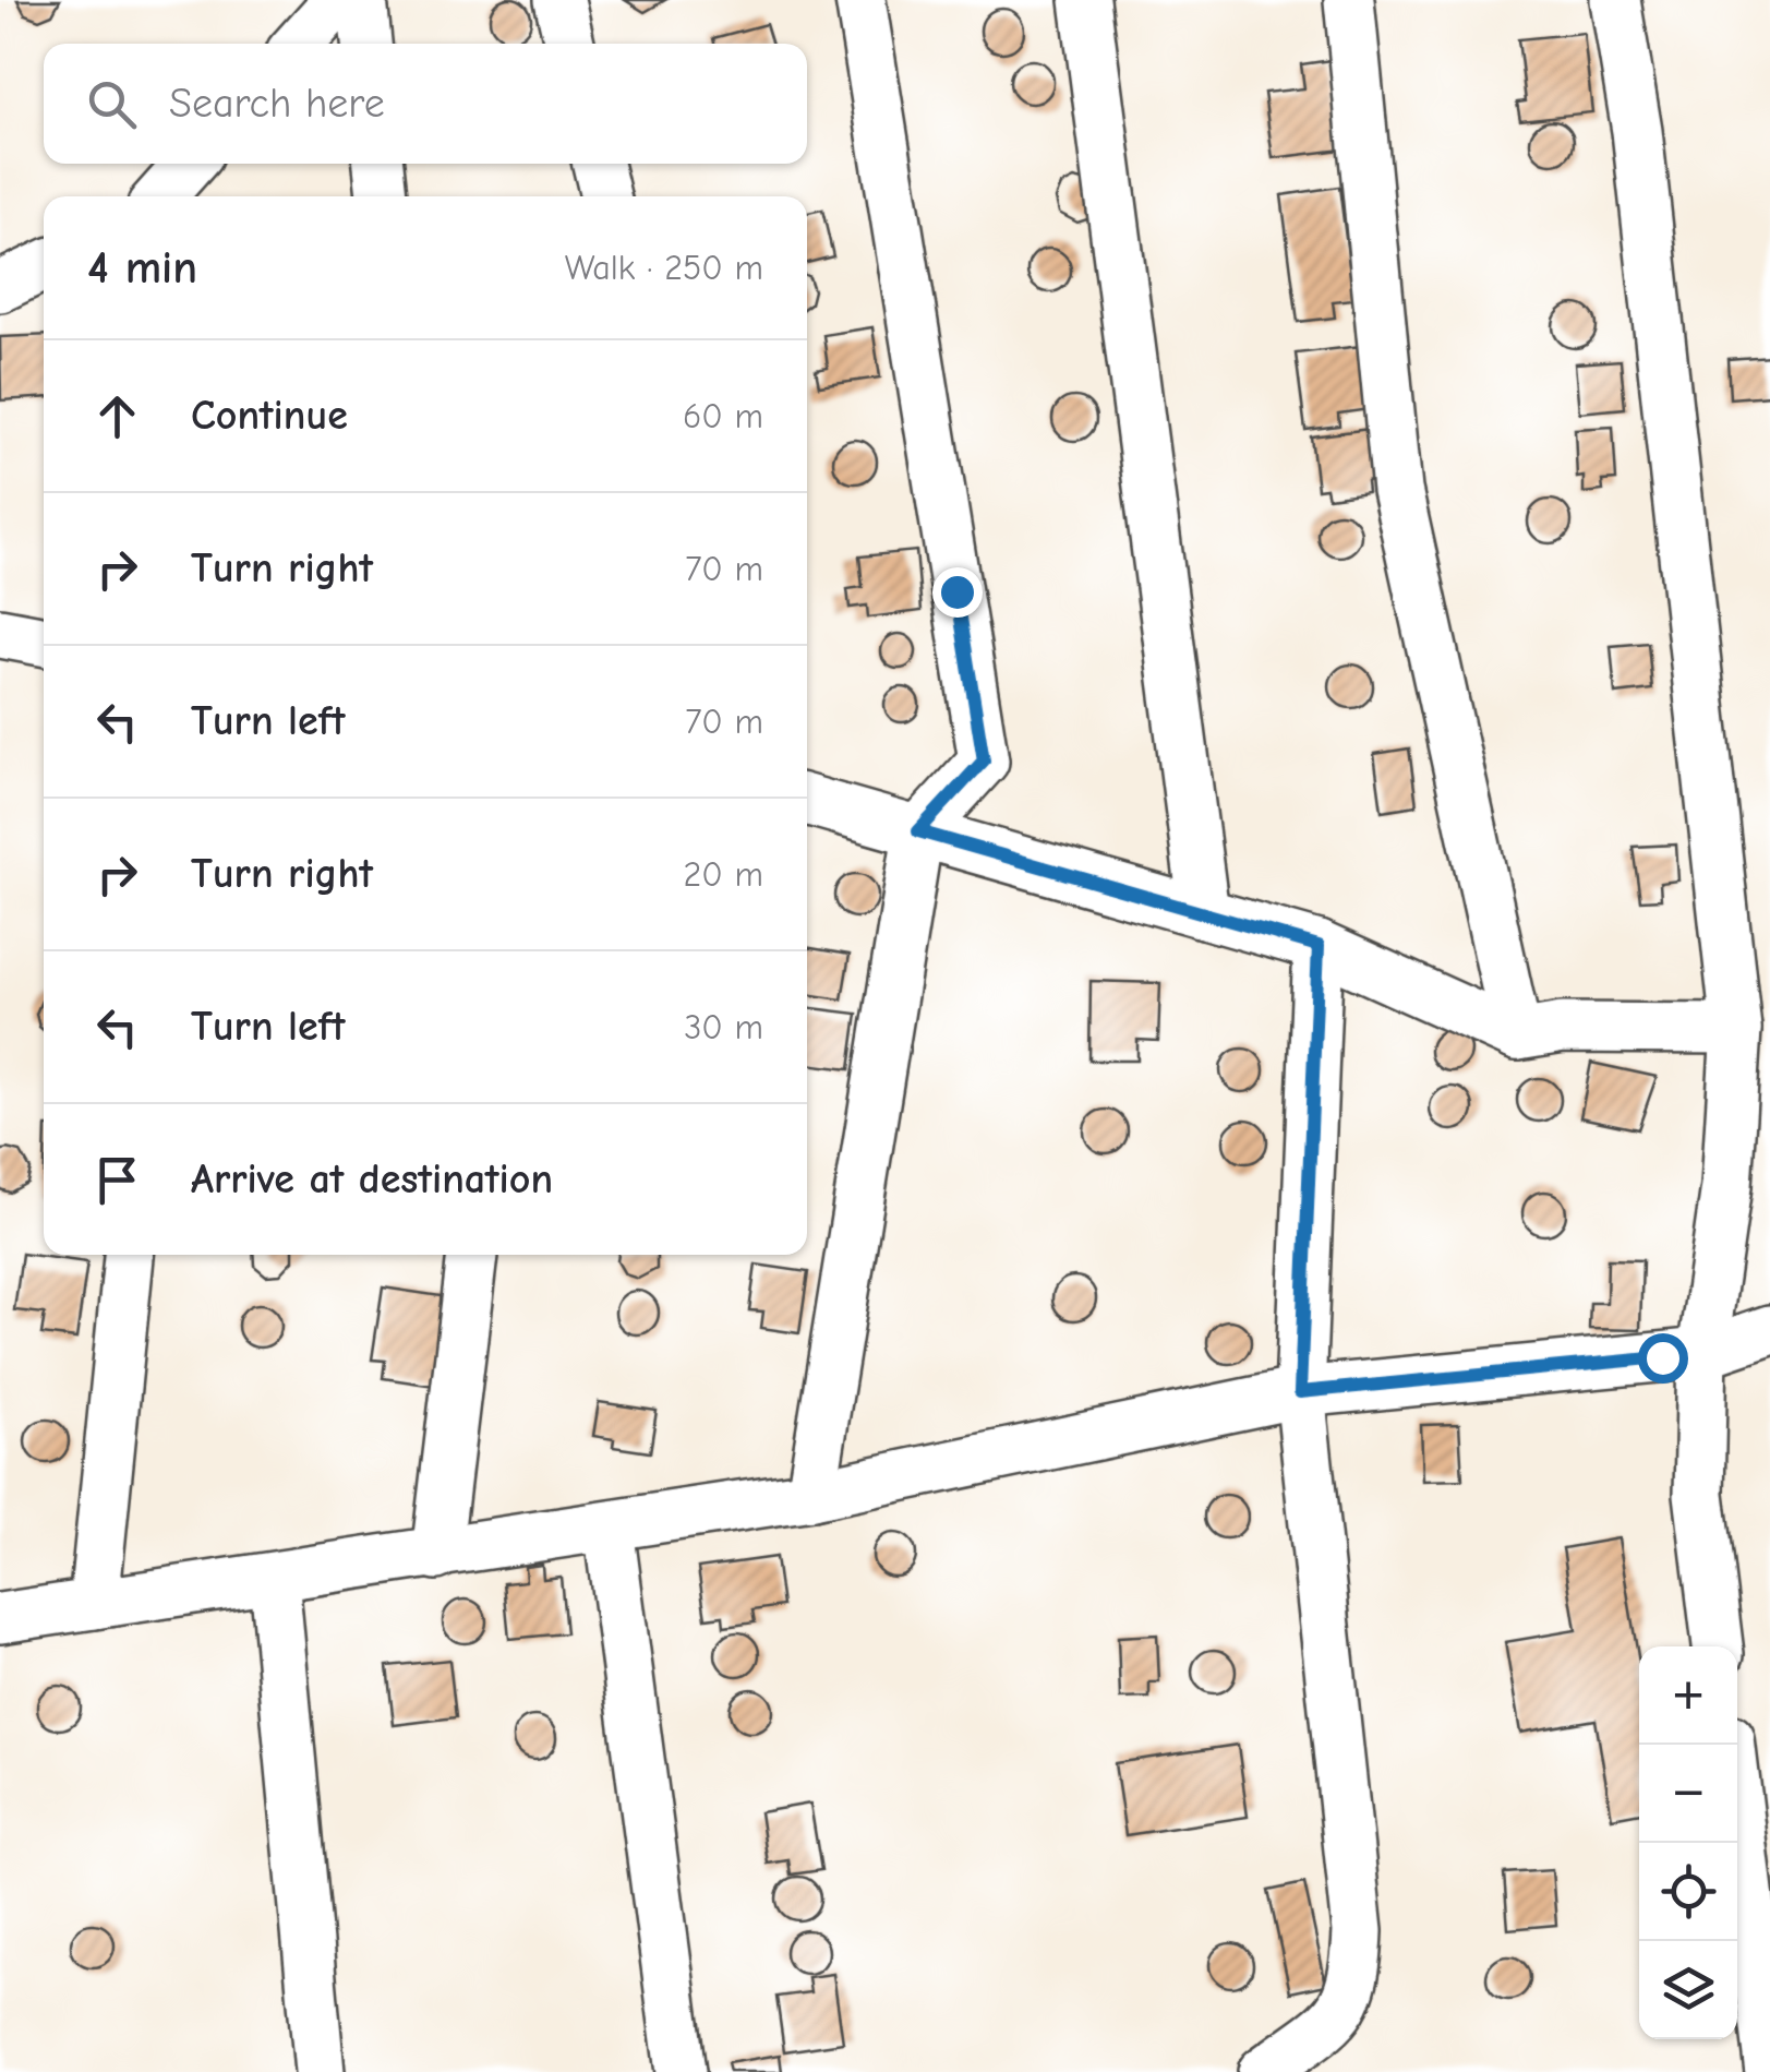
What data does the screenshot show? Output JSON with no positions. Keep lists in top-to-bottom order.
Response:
{
  "page": {
    "search": "Search here",
    "heading": ["4 min", "Walk · 250 m"],
    "list": [
      ["Continue", "60 m"],
      ["Turn right", "70 m"],
      ["Turn left", "70 m"],
      ["Turn right", "20 m"],
      ["Turn left", "30 m"],
      "Arrive at destination"
    ],
    "map_buttons": ["+", "−"]
  }
}
